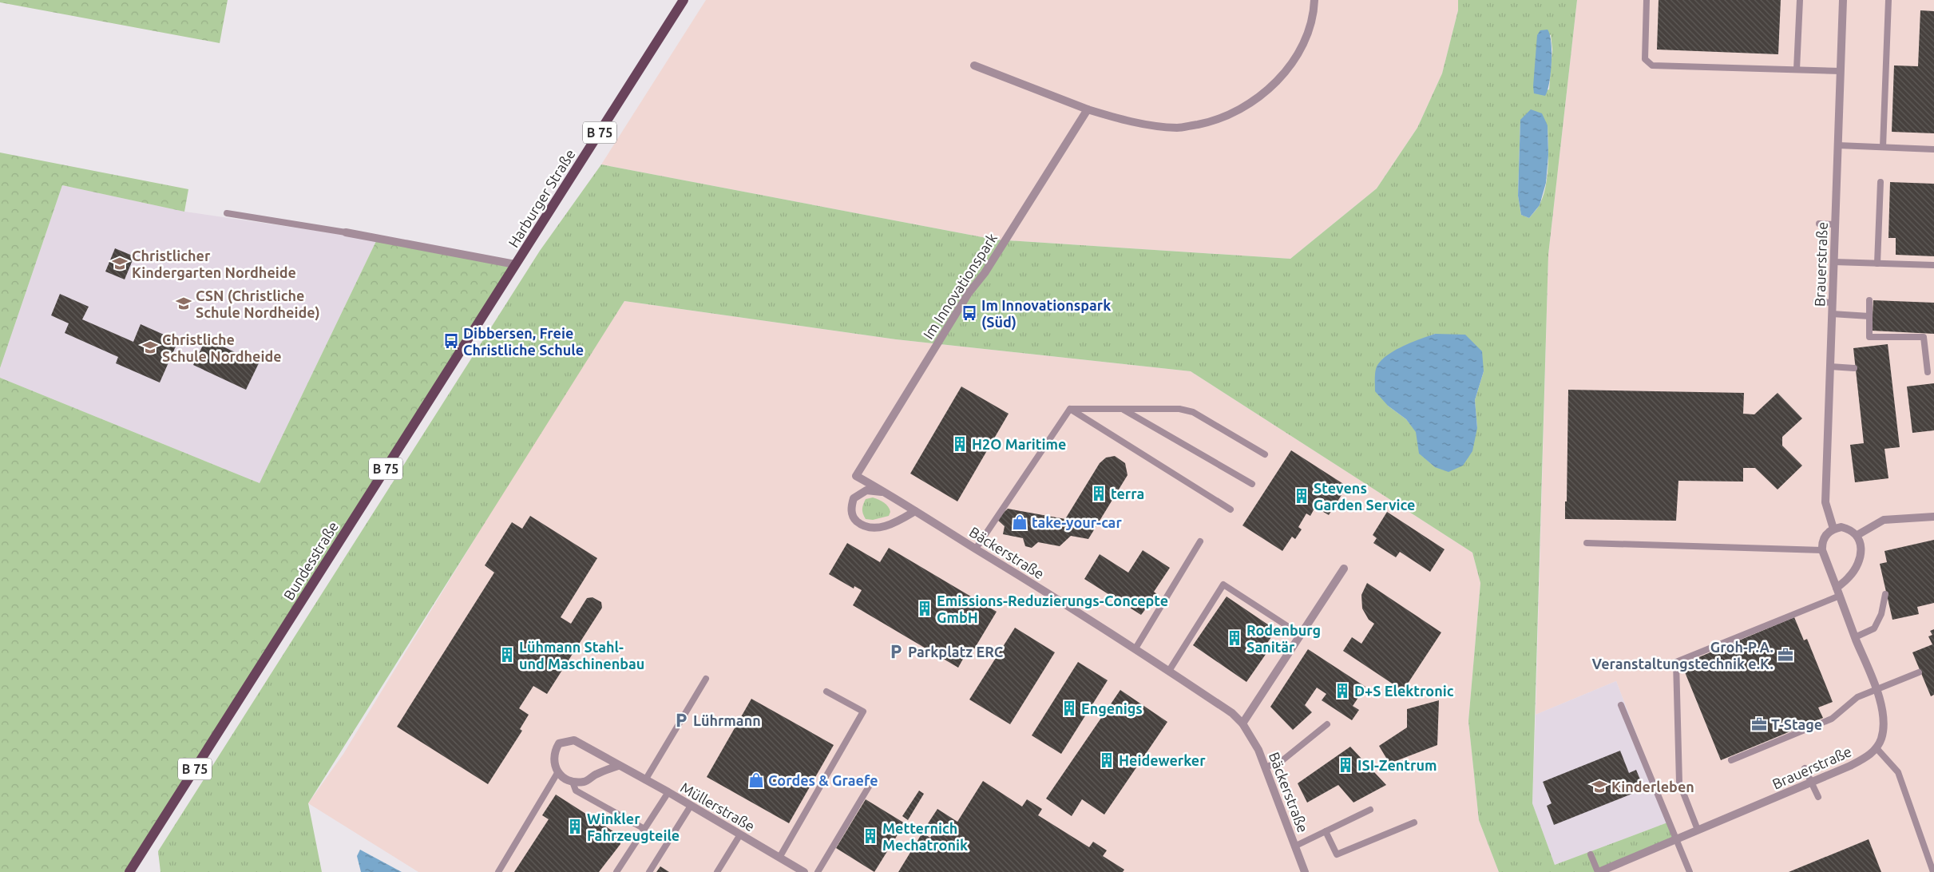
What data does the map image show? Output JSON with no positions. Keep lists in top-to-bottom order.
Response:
{
  "streets": {
    "main road": ["B 75", "Harburger Straße", "Bundesstraße"],
    "street": [
      "Brauerstraße",
      "Im Innovationspark",
      "Bäckerstraße",
      "Müllerstraße"
    ]
  },
  "crossings": [
    ["Harburger Straße", "Bundesstraße"],
    ["Im Innovationspark", "Bäckerstraße"]
  ],
  "places": {
    "school or university": [
      "Christlicher Kindergarten Nordheide",
      "CSN (Christliche Schule Nordheide)",
      "Christliche Schule Nordheide",
      "Kinderleben"
    ],
    "bus stop": ["Im Innovationspark (Süd)", "Dibbersen, Freie Christliche Schule"],
    "building": [
      "H2O Maritime",
      "terra",
      "Stevens Garden Service",
      "Emissions-Reduzierungs-Concepte GmbH",
      "Rodenburg Sanitär",
      "Lühmann Stahl- und Maschinenbau",
      "D+S Elektronic",
      "Engenigs",
      "Heidewerker",
      "ISI-Zentrum",
      "Winkler Fahrzeugteile",
      "Metternich Mechatronik"
    ],
    "shop": ["take-your-car", "Cordes & Graefe"],
    "parking": ["Parkplatz ERC", "Lührmann"],
    "office": ["Groh-P.A. Veranstaltungstechnik e.K.", "T-Stage"]
  }
}
